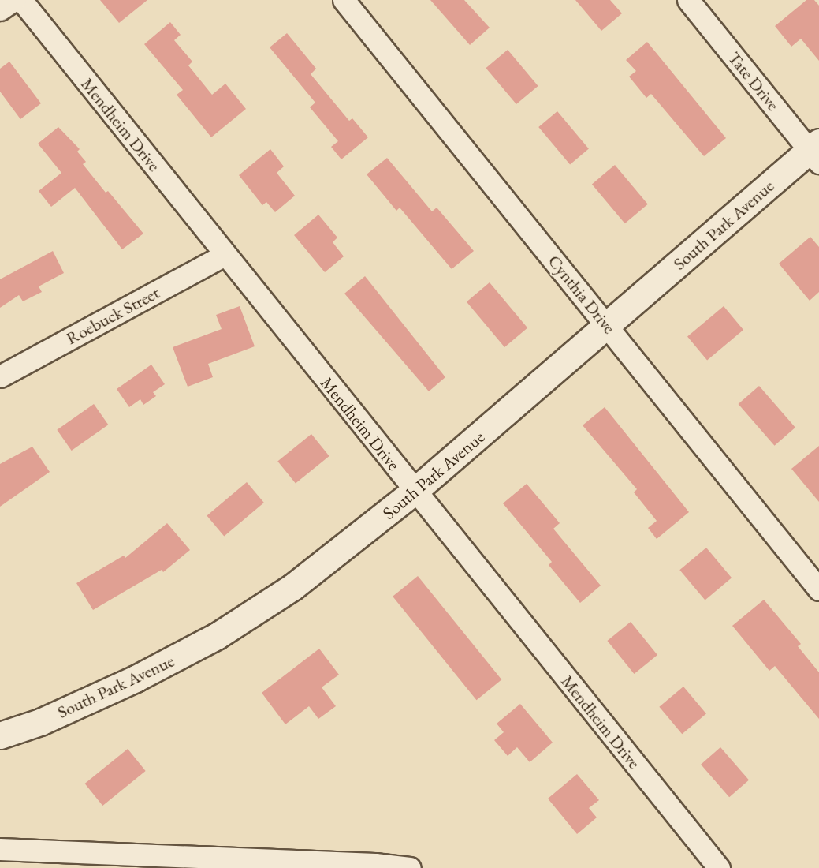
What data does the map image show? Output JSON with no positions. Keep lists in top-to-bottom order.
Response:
{
  "streets": {
    "street": [
      "Tate Drive",
      "Mendheim Drive",
      "South Park Avenue",
      "Cynthia Drive",
      "Roebuck Street"
    ]
  },
  "crossings": [
    ["Tate Drive", "South Park Avenue"],
    ["Mendheim Drive", "South Park Avenue"],
    ["Mendheim Drive", "Roebuck Street"],
    ["South Park Avenue", "Cynthia Drive"]
  ]
}
